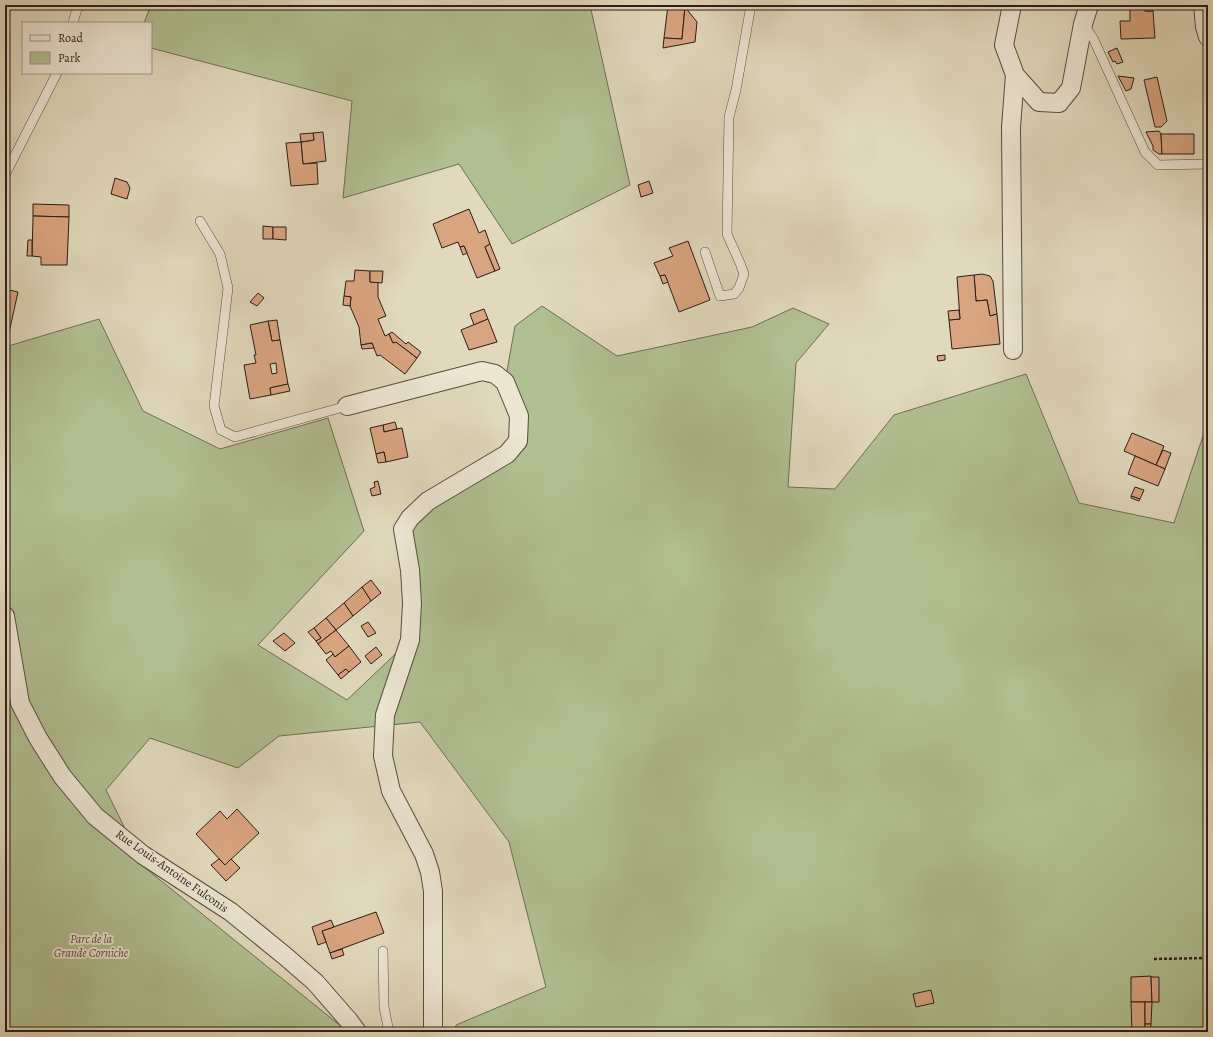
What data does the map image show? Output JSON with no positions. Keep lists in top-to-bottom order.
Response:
{
  "streets": {
    "street": ["Rue Louis-Antoine Fulconis"]
  },
  "parks": ["Parc de la Grande Corniche"],
  "legend": ["Road", "Park"]
}
